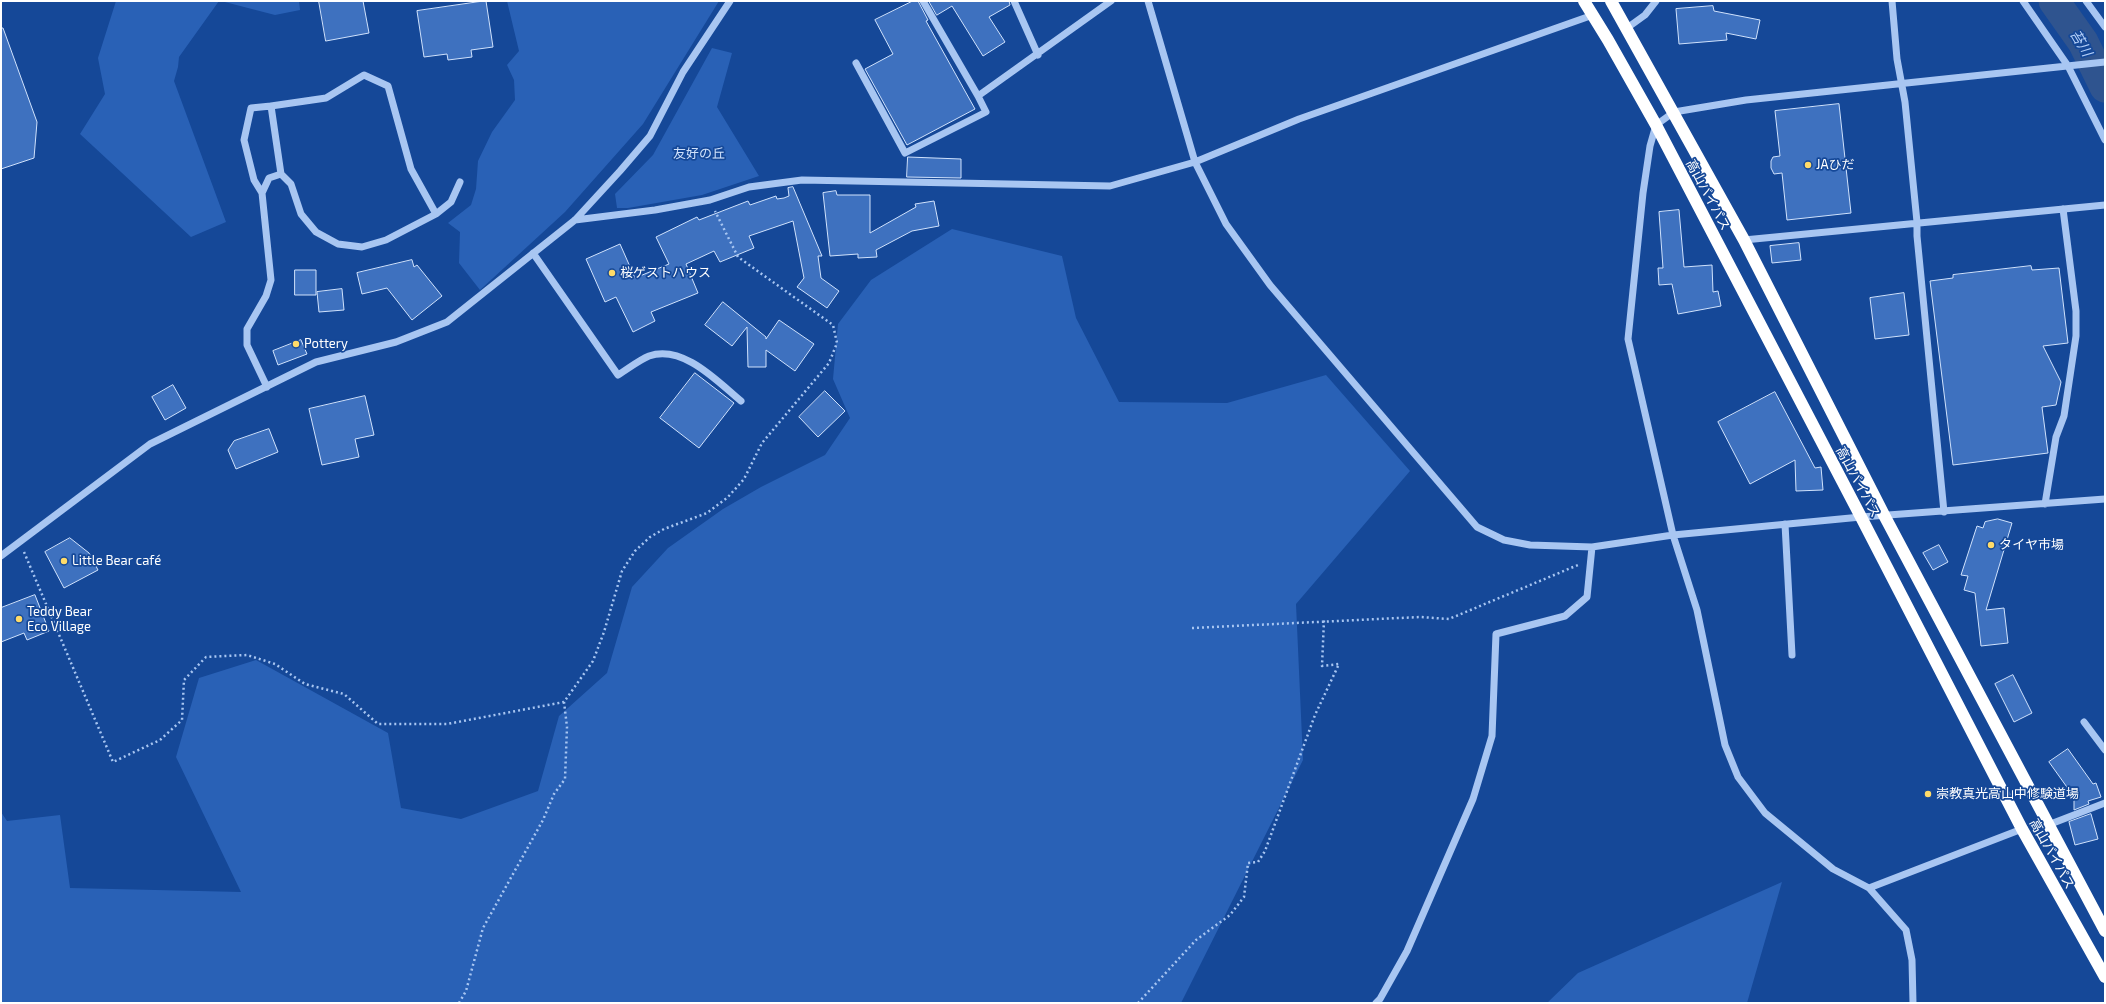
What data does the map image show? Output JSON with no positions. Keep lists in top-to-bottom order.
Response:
{
  "streets": {
    "highway": ["高山バイパス"]
  },
  "water": ["苔川"],
  "parks": ["友好の丘"],
  "places": [
    "JAひだ",
    "桜ゲストハウス",
    "Pottery",
    "タイヤ市場",
    "Little Bear café",
    "Teddy Bear Eco Village",
    "崇教真光高山中修験道場"
  ]
}
